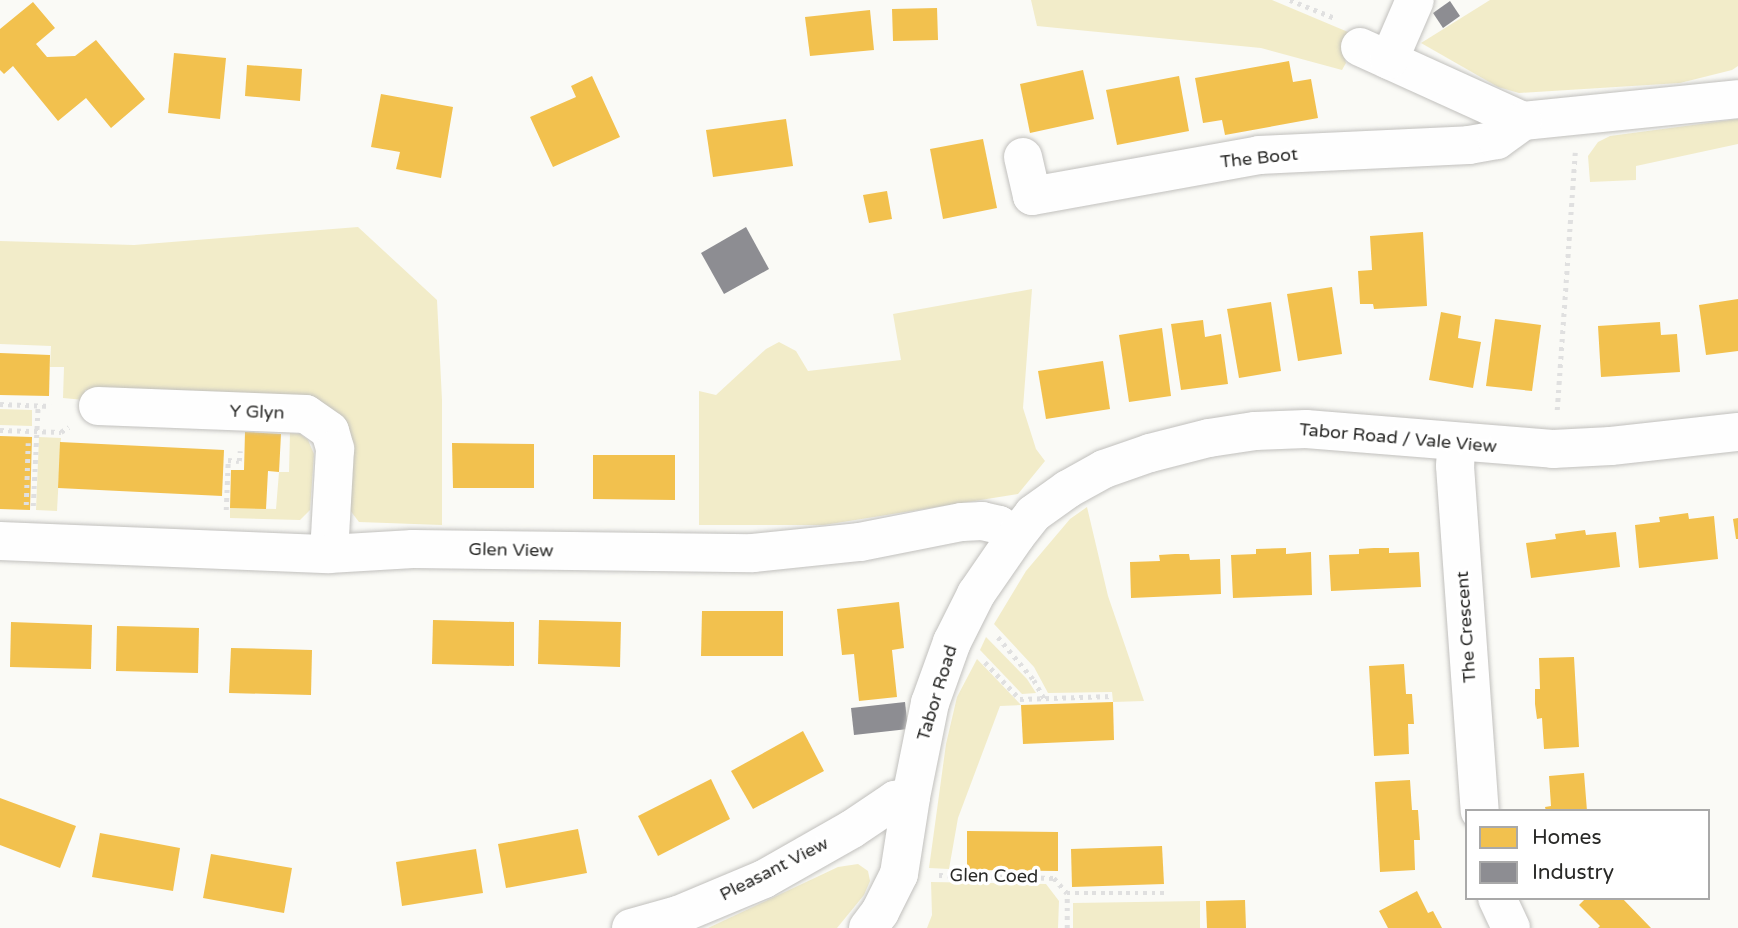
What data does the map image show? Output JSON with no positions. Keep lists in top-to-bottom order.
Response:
{
  "streets": {
    "street": [
      "The Boot",
      "Y Glyn",
      "Tabor Road / Vale View",
      "Glen View",
      "The Crescent",
      "Tabor Road",
      "Pleasant View"
    ],
    "path": ["Glen Coed"]
  },
  "crossings": [
    ["Y Glyn", "Glen View"],
    ["Tabor Road / Vale View", "The Crescent"],
    ["Tabor Road / Vale View", "Tabor Road"],
    ["Glen View", "Tabor Road"],
    ["Tabor Road", "Pleasant View"],
    ["Tabor Road", "Glen Coed"]
  ],
  "legend": ["Homes", "Industry"]
}
